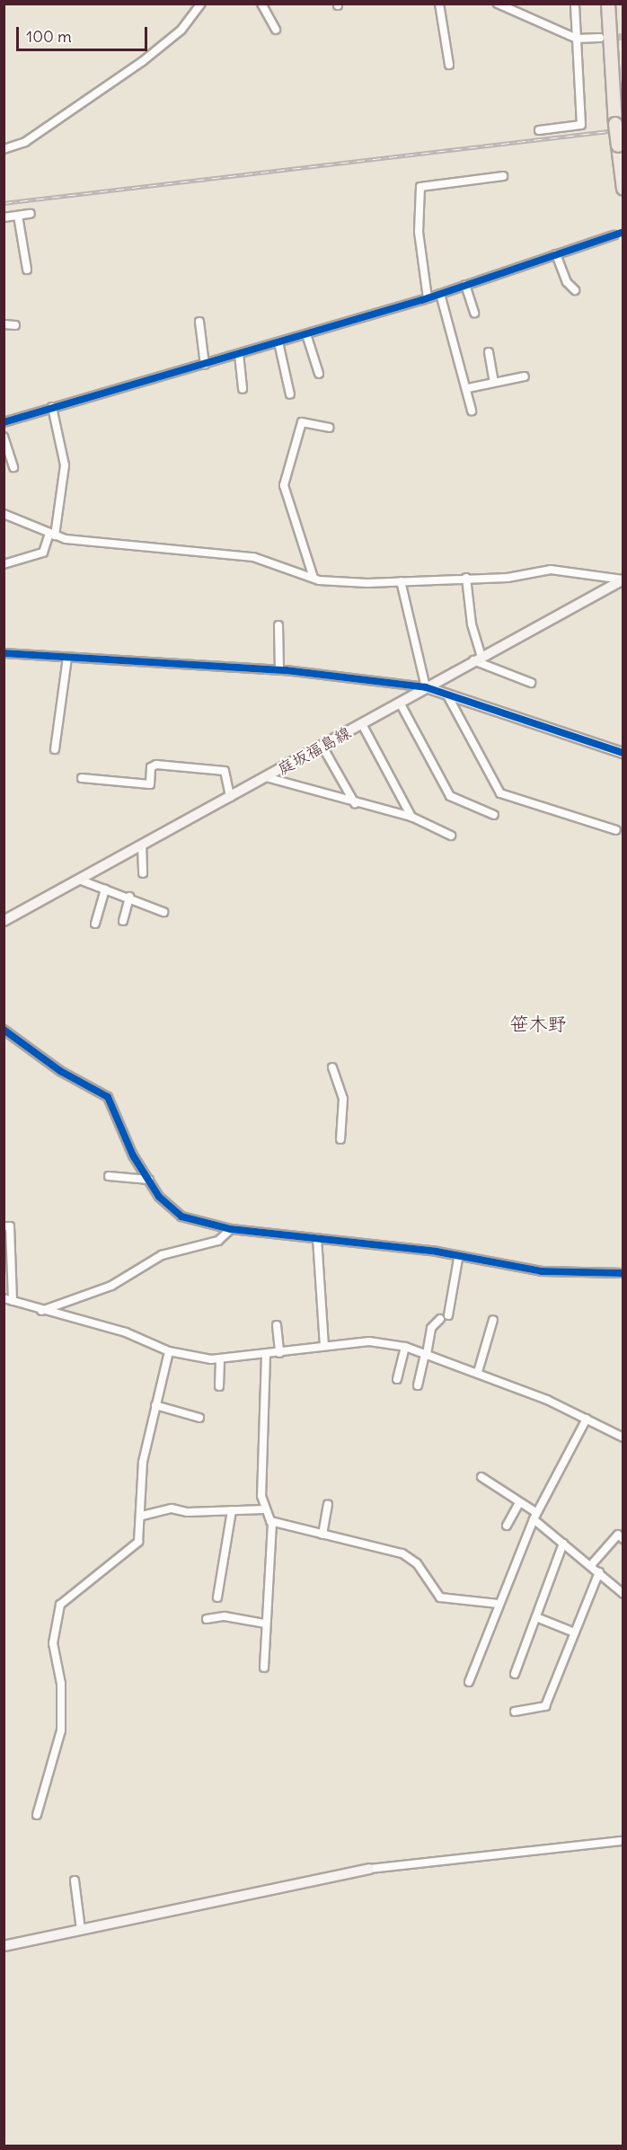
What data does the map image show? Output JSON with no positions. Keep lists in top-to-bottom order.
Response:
{
  "streets": {
    "main road": ["庭坂福島線"]
  },
  "districts": ["笹木野"],
  "scale_bar": "100 m"
}
